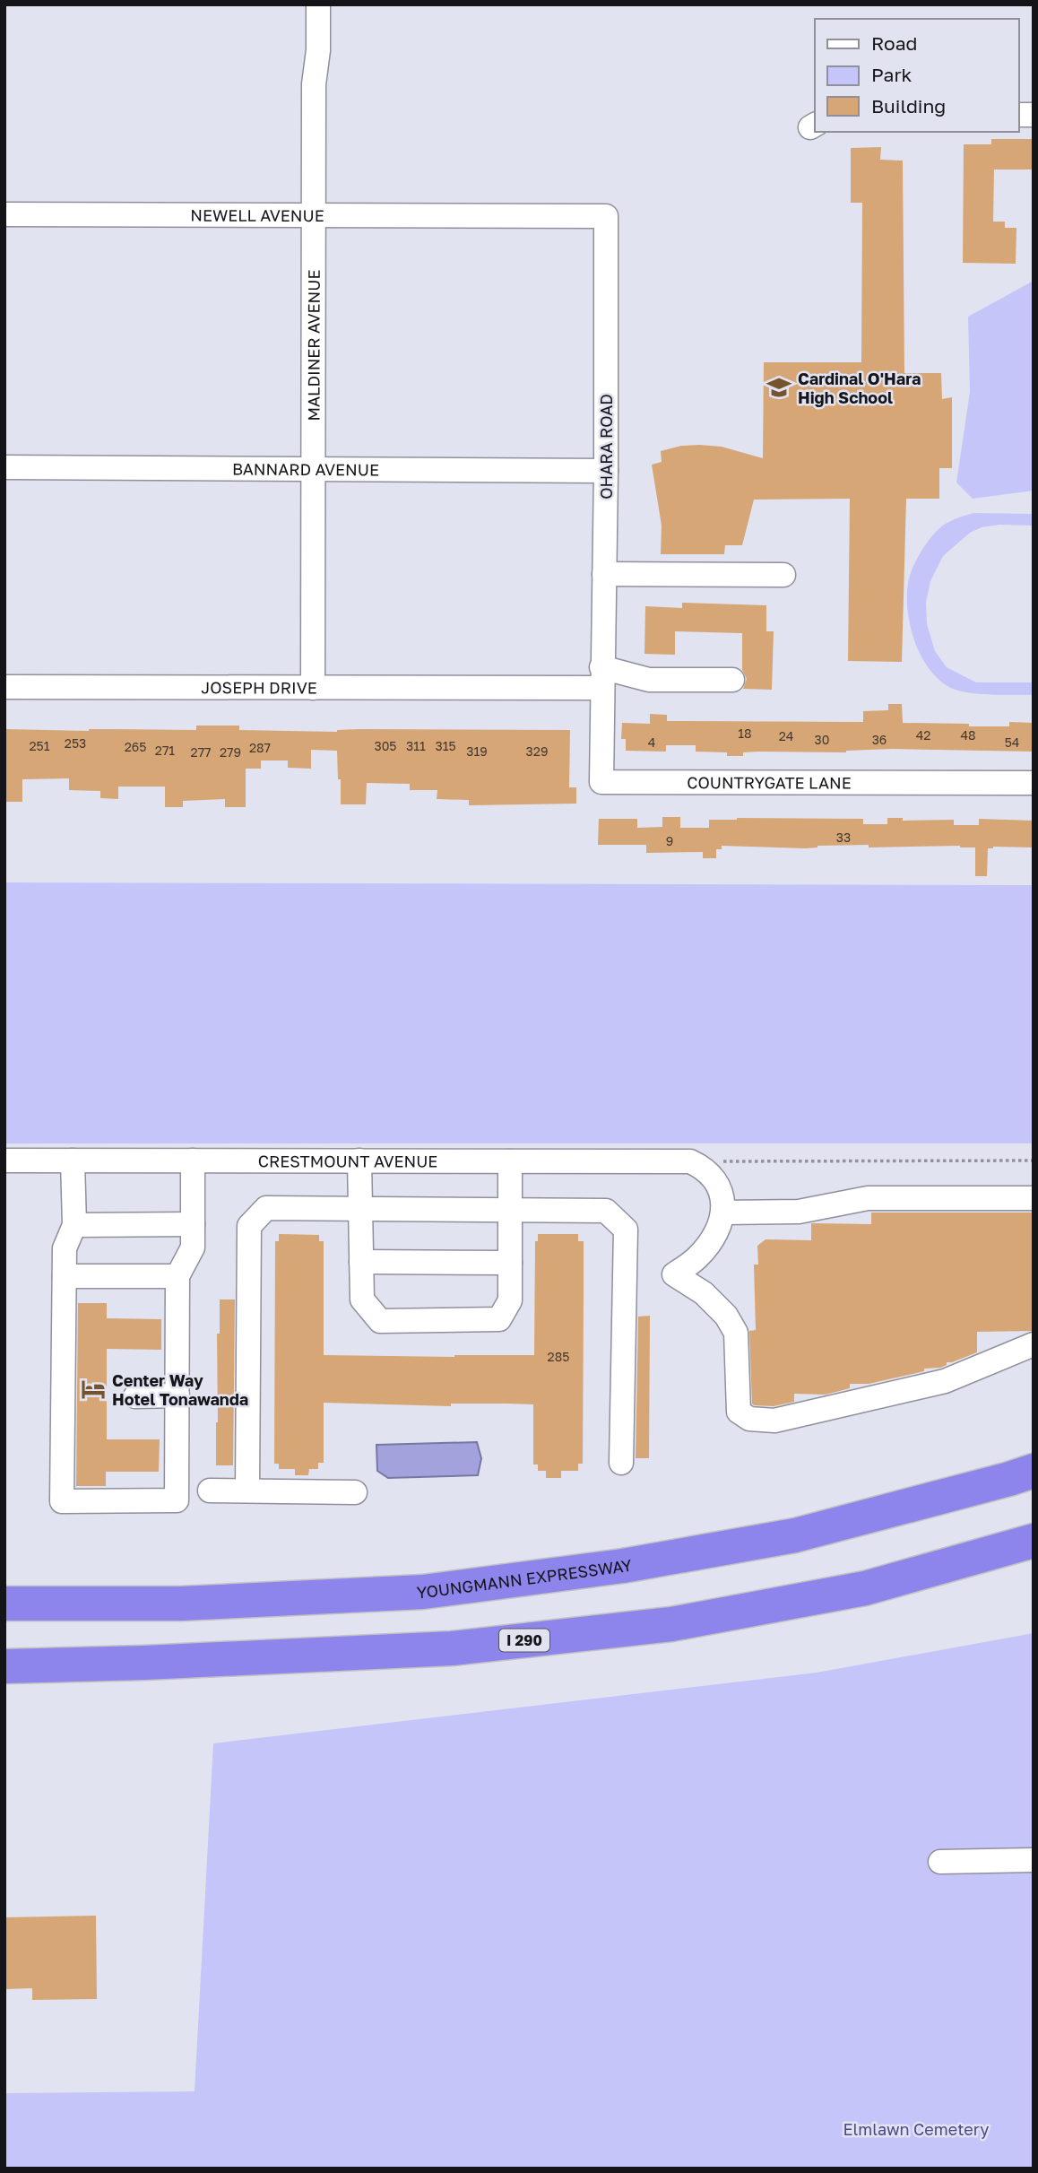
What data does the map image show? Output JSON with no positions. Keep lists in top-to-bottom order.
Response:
{
  "streets": {
    "highway": ["YOUNGMANN EXPRESSWAY", "I 290"],
    "street": [
      "NEWELL AVENUE",
      "MALDINER AVENUE",
      "OHARA ROAD",
      "BANNARD AVENUE",
      "JOSEPH DRIVE",
      "COUNTRYGATE LANE",
      "CRESTMOUNT AVENUE"
    ]
  },
  "crossings": [
    ["NEWELL AVENUE", "MALDINER AVENUE"],
    ["NEWELL AVENUE", "OHARA ROAD"],
    ["MALDINER AVENUE", "BANNARD AVENUE"],
    ["MALDINER AVENUE", "JOSEPH DRIVE"],
    ["OHARA ROAD", "BANNARD AVENUE"],
    ["OHARA ROAD", "JOSEPH DRIVE"],
    ["OHARA ROAD", "COUNTRYGATE LANE"],
    ["JOSEPH DRIVE", "COUNTRYGATE LANE"]
  ],
  "parks": ["Elmlawn Cemetery"],
  "places": {
    "school or university": ["Cardinal O'Hara High School"],
    "hotel": ["Center Way Hotel Tonawanda"]
  },
  "house_numbers": [
    "18",
    "42",
    "48",
    "24",
    "30",
    "36",
    "4",
    "54",
    "253",
    "251",
    "305",
    "311",
    "315",
    "265",
    "287",
    "271",
    "319",
    "329",
    "277",
    "279",
    "33",
    "9",
    "285"
  ],
  "legend": ["Road", "Park", "Building"]
}
